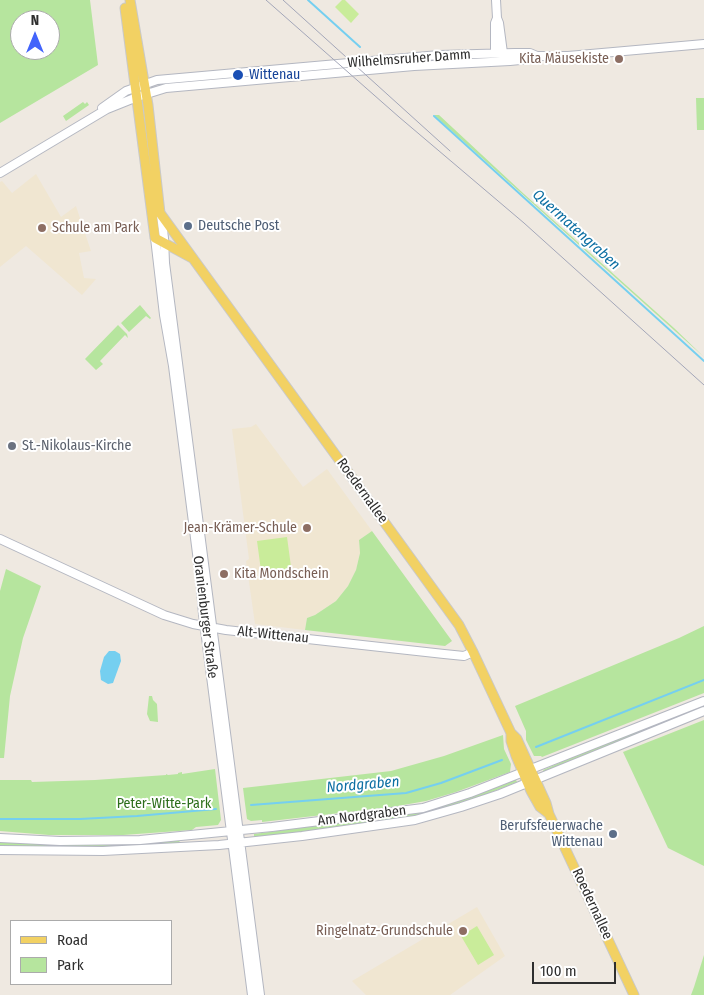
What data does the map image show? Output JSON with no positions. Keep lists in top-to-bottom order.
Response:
{
  "streets": {
    "main road": [
      "Wilhelmsruher Damm",
      "Roedernallee",
      "Oranienburger Straße",
      "Alt-Wittenau",
      "Am Nordgraben"
    ]
  },
  "crossings": [
    ["Wilhelmsruher Damm", "Oranienburger Straße"],
    ["Roedernallee", "Oranienburger Straße"],
    ["Roedernallee", "Alt-Wittenau"],
    ["Roedernallee", "Am Nordgraben"],
    ["Oranienburger Straße", "Alt-Wittenau"],
    ["Oranienburger Straße", "Am Nordgraben"]
  ],
  "water": ["Quermatengraben", "Nordgraben"],
  "parks": ["Peter-Witte-Park"],
  "places": [
    "Kita Mäusekiste",
    "Wittenau",
    "Deutsche Post",
    "Schule am Park",
    "St.-Nikolaus-Kirche",
    "Jean-Krämer-Schule",
    "Kita Mondschein",
    "Berufsfeuerwache Wittenau",
    "Ringelnatz-Grundschule"
  ],
  "legend": ["Road", "Park"],
  "scale_bar": "100 m",
  "north": "top"
}
